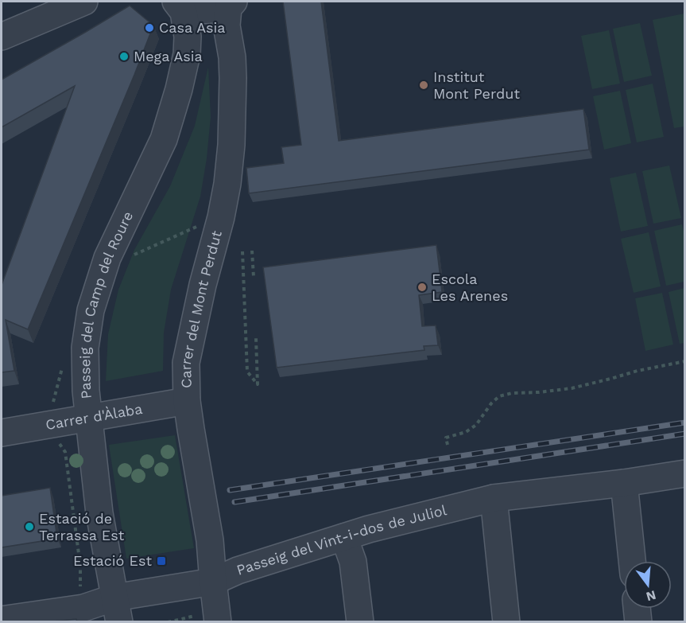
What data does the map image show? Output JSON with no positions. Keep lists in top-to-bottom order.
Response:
{
  "streets": {
    "street": [
      "Passeig del Camp del Roure",
      "Carrer del Mont Perdut",
      "Carrer d'Àlaba",
      "Passeig del Vint-i-dos de Juliol"
    ]
  },
  "crossings": [
    ["Passeig del Camp del Roure", "Carrer d'Àlaba"],
    ["Passeig del Camp del Roure", "Passeig del Vint-i-dos de Juliol"],
    ["Carrer del Mont Perdut", "Carrer d'Àlaba"],
    ["Carrer del Mont Perdut", "Passeig del Vint-i-dos de Juliol"]
  ],
  "places": {
    "other": [
      "Casa Asia",
      "Mega Asia",
      "Institut Mont Perdut",
      "Escola Les Arenes",
      "Estació de Terrassa Est"
    ],
    "transit": ["Estació Est"]
  },
  "north": "bottom"
}
